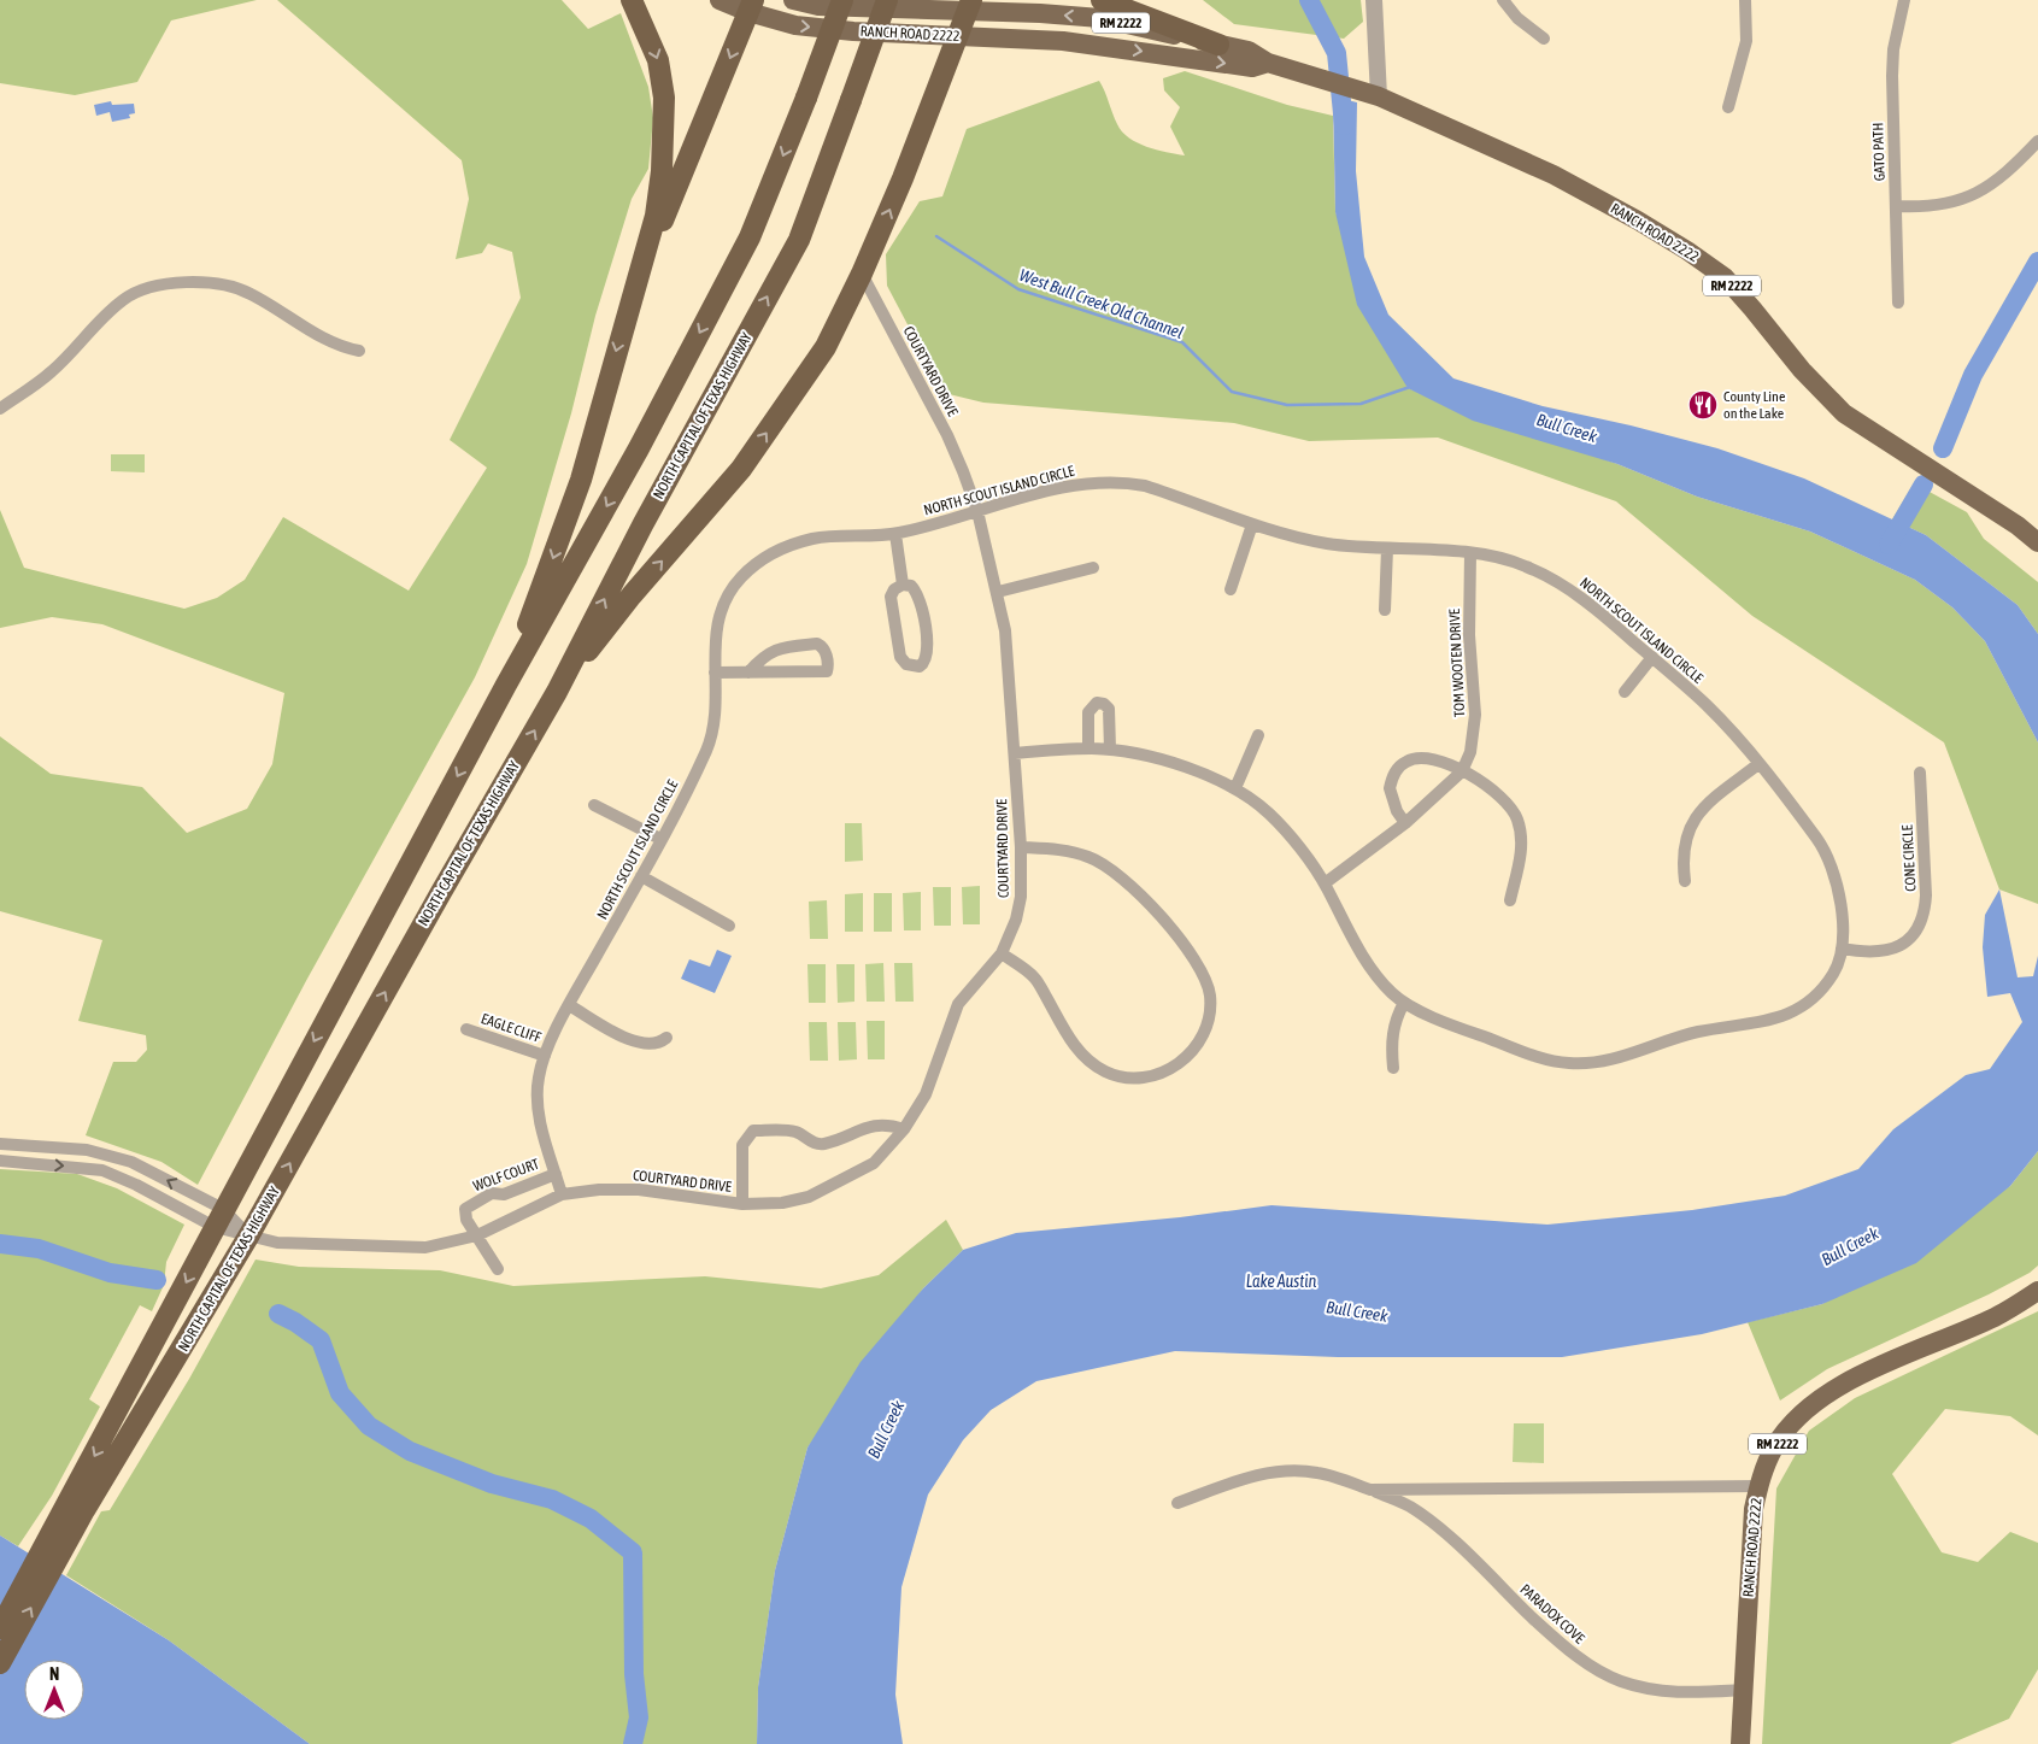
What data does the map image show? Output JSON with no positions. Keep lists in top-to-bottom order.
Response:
{
  "streets": {
    "highway": ["NORTH CAPITAL OF TEXAS HIGHWAY"],
    "main road": ["RM 2222", "RANCH ROAD 2222"],
    "street": [
      "GATO PATH",
      "COURTYARD DRIVE",
      "NORTH SCOUT ISLAND CIRCLE",
      "TOM WOOTEN DRIVE",
      "CONE CIRCLE",
      "EAGLE CLIFF",
      "WOLF COURT",
      "PARADOX COVE"
    ]
  },
  "crossings": [
    ["RANCH ROAD 2222", "PARADOX COVE"],
    ["COURTYARD DRIVE", "NORTH CAPITAL OF TEXAS HIGHWAY"],
    ["COURTYARD DRIVE", "NORTH SCOUT ISLAND CIRCLE"],
    ["COURTYARD DRIVE", "WOLF COURT"],
    ["NORTH SCOUT ISLAND CIRCLE", "TOM WOOTEN DRIVE"],
    ["NORTH SCOUT ISLAND CIRCLE", "CONE CIRCLE"],
    ["NORTH SCOUT ISLAND CIRCLE", "EAGLE CLIFF"],
    ["NORTH SCOUT ISLAND CIRCLE", "WOLF COURT"]
  ],
  "water": ["West Bull Creek Old Channel", "Bull Creek", "Lake Austin"],
  "places": {
    "restaurant": ["County Line on the Lake"]
  },
  "north": "top"
}
